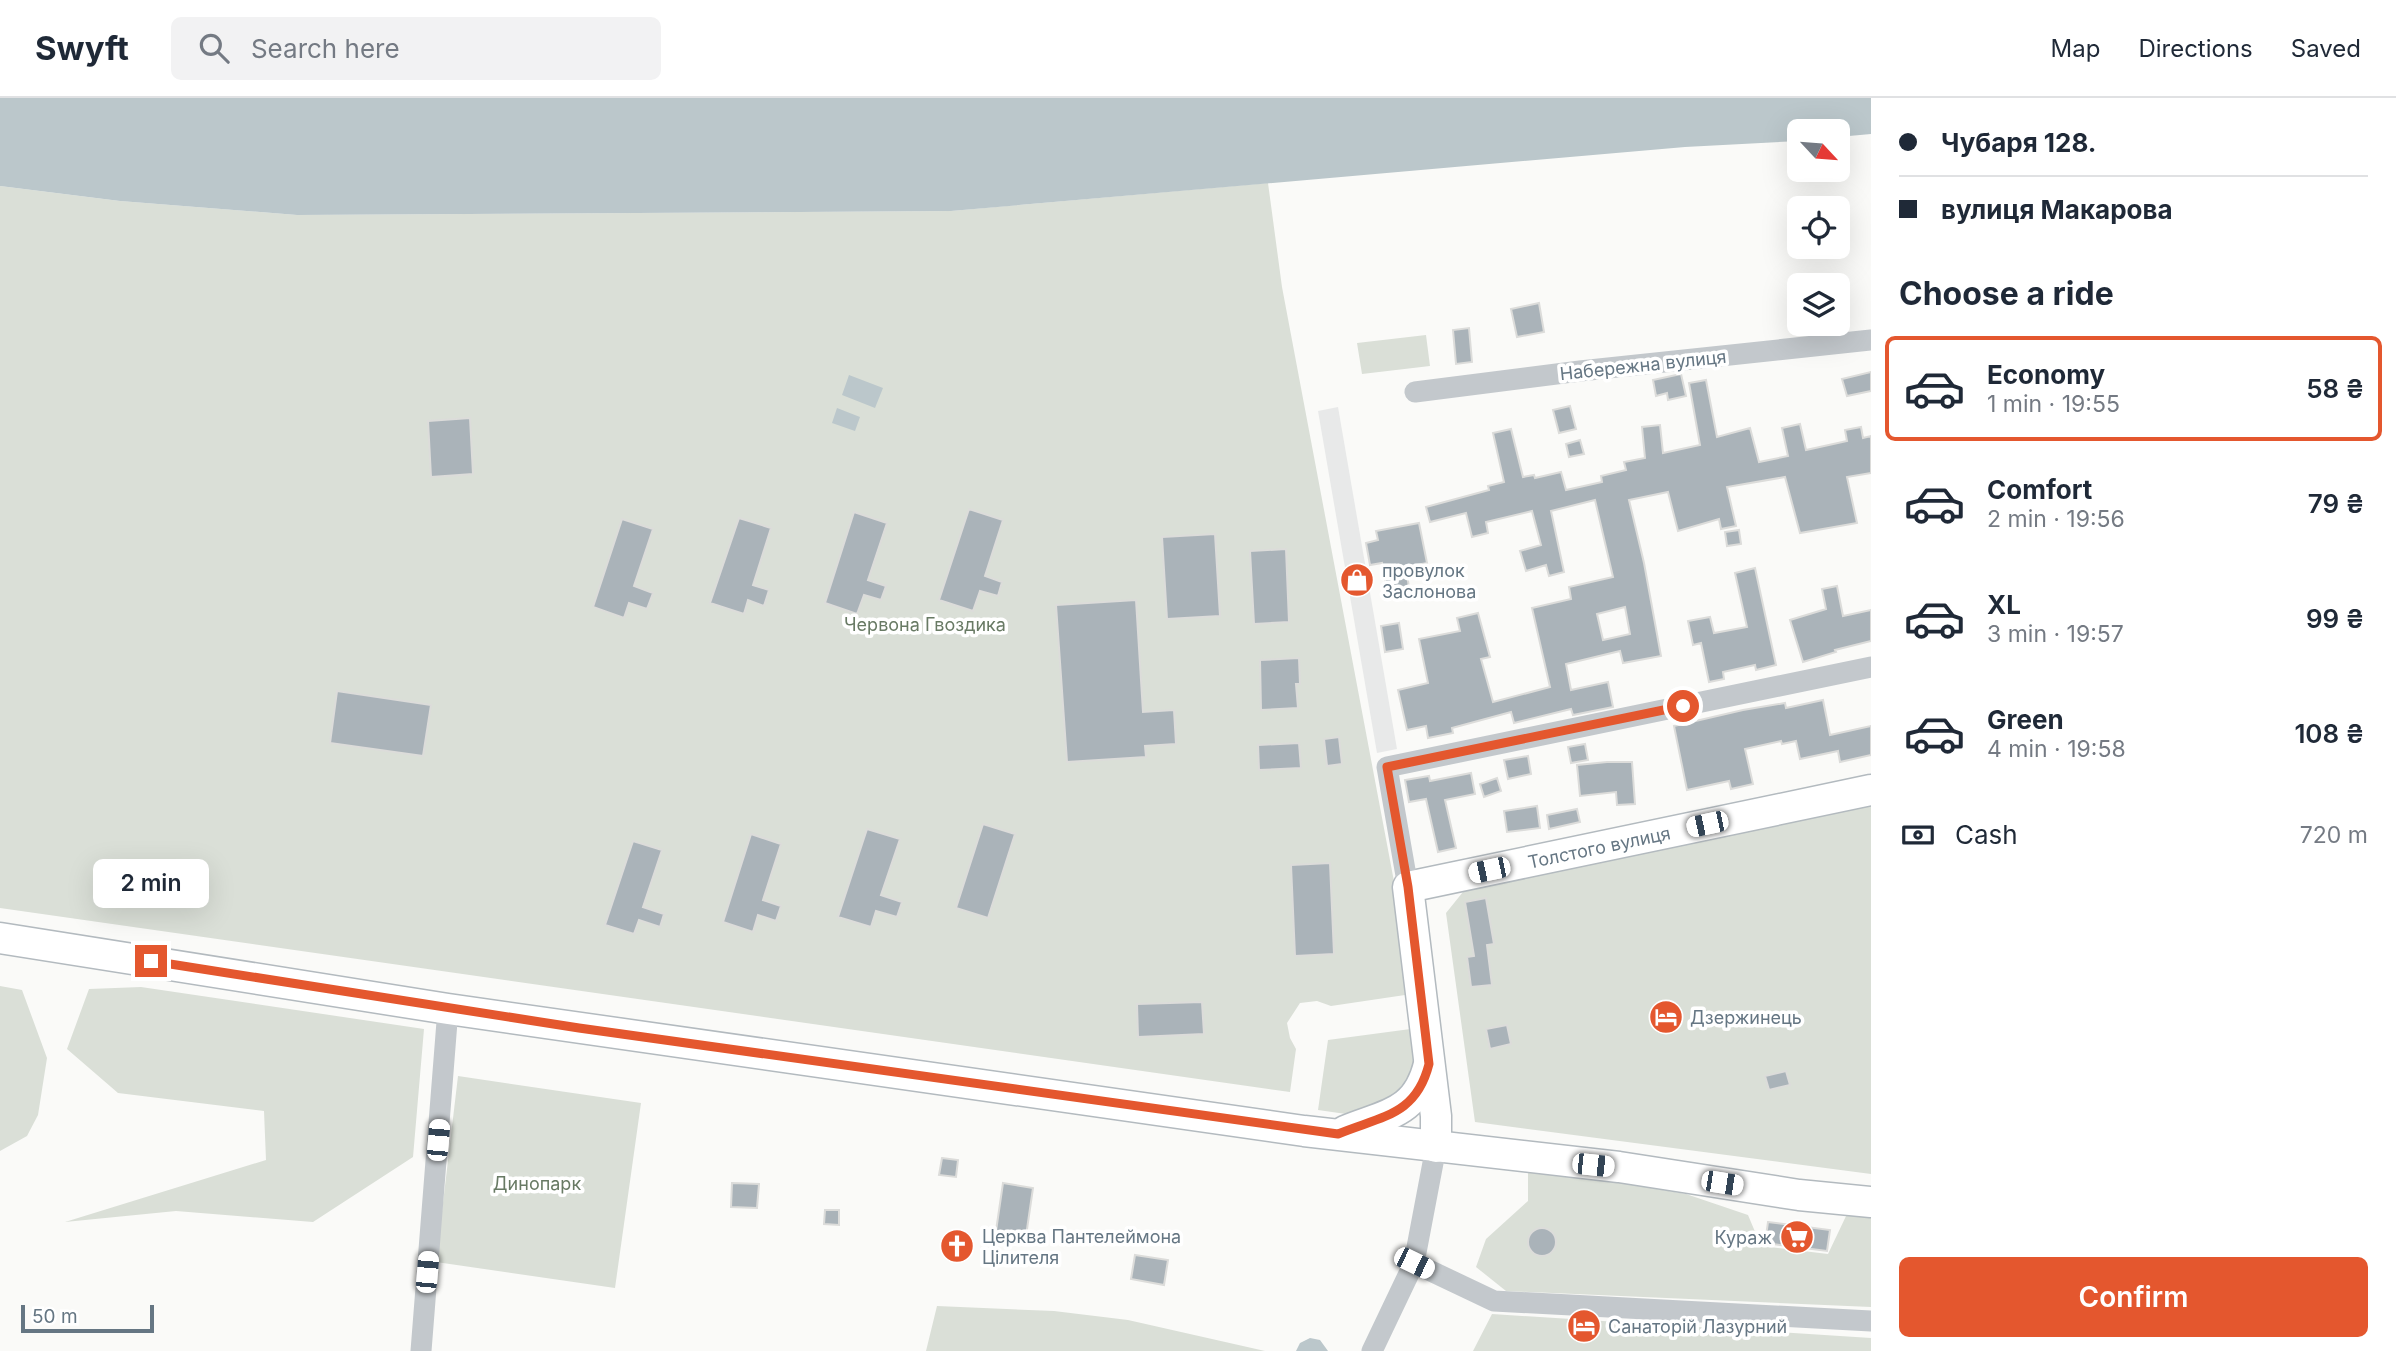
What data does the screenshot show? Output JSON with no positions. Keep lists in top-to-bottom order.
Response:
{
  "streets": {
    "main road": ["Толстого вулиця"],
    "street": ["Набережна вулиця"]
  },
  "parks": ["Червона Гвоздика", "Динопарк"],
  "places": {
    "shop": ["провулок Заслонова"],
    "hotel": ["Дзержинець", "Санаторій Лазурний"],
    "supermarket": ["Кураж"],
    "church": ["Церква Пантелеймона Цілителя"]
  },
  "scale_bar": "50 m",
  "north": "bottom right",
  "page": {
    "header": "Swyft",
    "search": "Search here",
    "nav": ["Map", "Directions", "Saved"],
    "banner": ["Чубаря 128.", "вулиця Макарова"],
    "heading": "Choose a ride",
    "list": [
      {
        "name": "Economy",
        "note": "1 min · 19:55",
        "value": "58 ₴"
      },
      {
        "name": "Comfort",
        "note": "2 min · 19:56",
        "value": "79 ₴"
      },
      {
        "name": "XL",
        "note": "3 min · 19:57",
        "value": "99 ₴"
      },
      {
        "name": "Green",
        "note": "4 min · 19:58",
        "value": "108 ₴"
      }
    ],
    "pay": ["Cash", "720 m"],
    "bubble": "2 min",
    "buttons": "Confirm",
    "scale": "50 m"
  }
}
